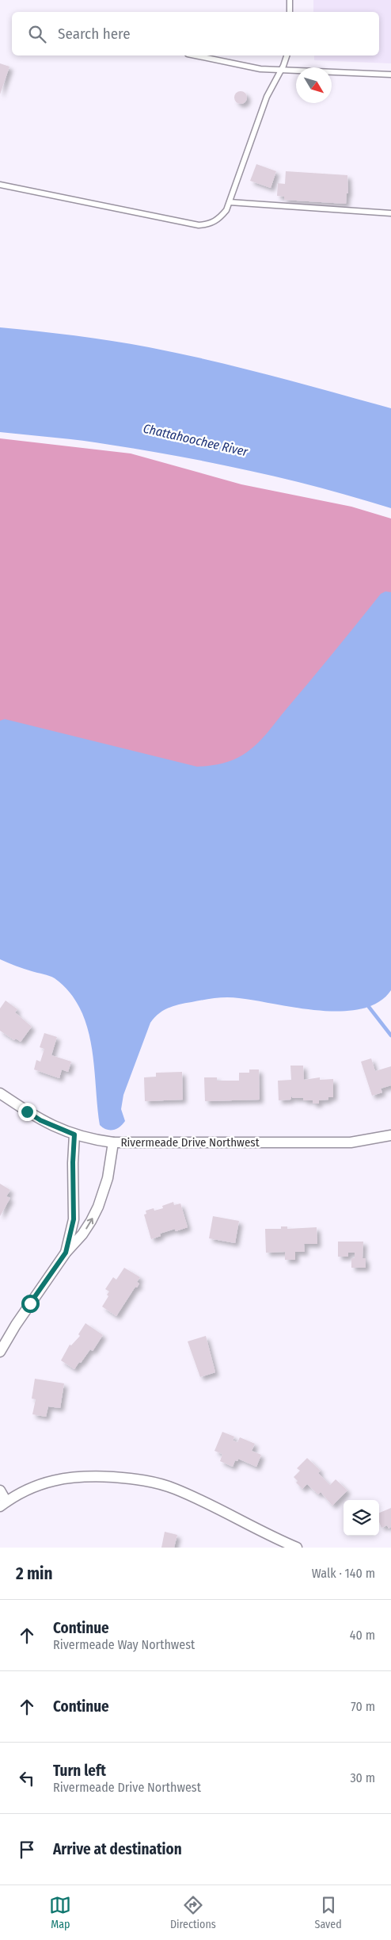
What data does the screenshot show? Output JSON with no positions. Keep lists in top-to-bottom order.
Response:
{
  "streets": {
    "street": ["Rivermeade Drive Northwest"]
  },
  "water": ["Chattahoochee River"],
  "north": "bottom right",
  "page": {
    "search": "Search here",
    "heading": ["2 min", "Walk · 140 m"],
    "list": [
      ["Continue", "Rivermeade Way Northwest", "40 m"],
      ["Continue", "70 m"],
      ["Turn left", "Rivermeade Drive Northwest", "30 m"],
      "Arrive at destination"
    ],
    "nav": ["Map", "Directions", "Saved"]
  }
}
